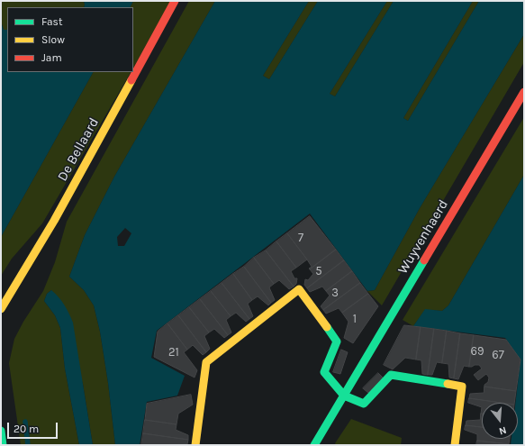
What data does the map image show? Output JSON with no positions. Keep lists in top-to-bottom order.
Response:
{
  "streets": {
    "street": ["De Bellaard", "Wuyvenhaerd"]
  },
  "house_numbers": [
    "7",
    "5",
    "3",
    "1",
    "69",
    "21",
    "67"
  ],
  "legend": ["Fast", "Slow", "Jam"],
  "scale_bar": "20 m",
  "north": "bottom"
}
